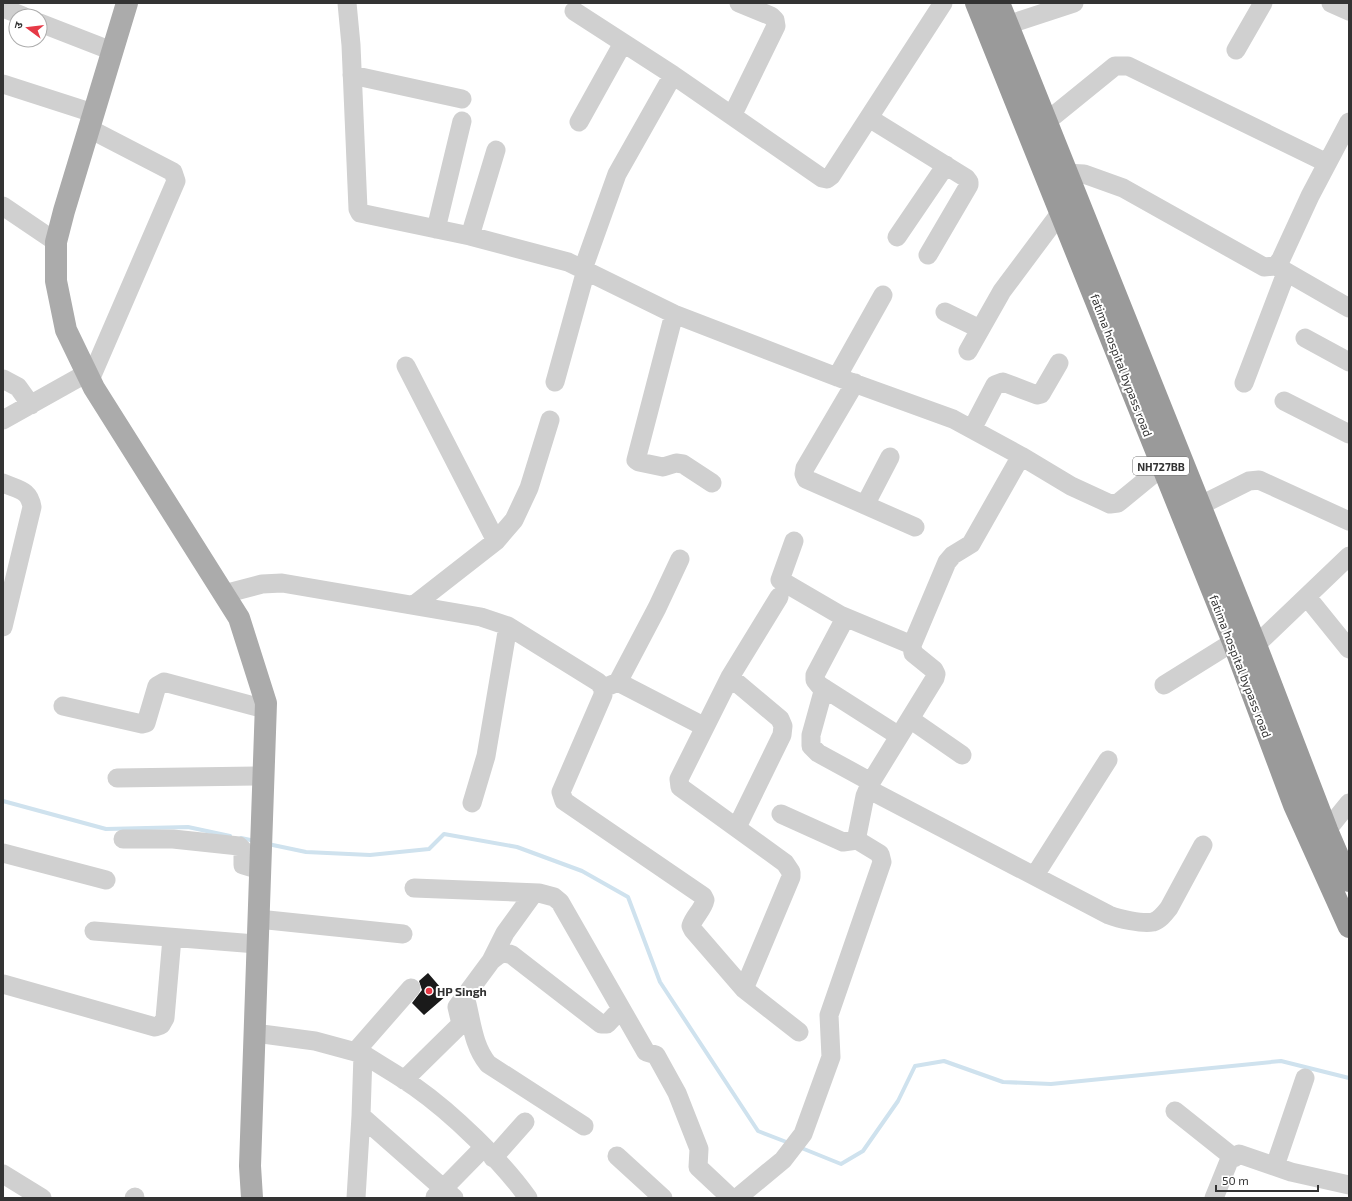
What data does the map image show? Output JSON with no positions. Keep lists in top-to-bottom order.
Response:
{
  "streets": {
    "highway": ["fatima hospital bypass road", "NH727BB"]
  },
  "places": ["HP Singh"],
  "scale_bar": "50 m",
  "north": "left"
}
